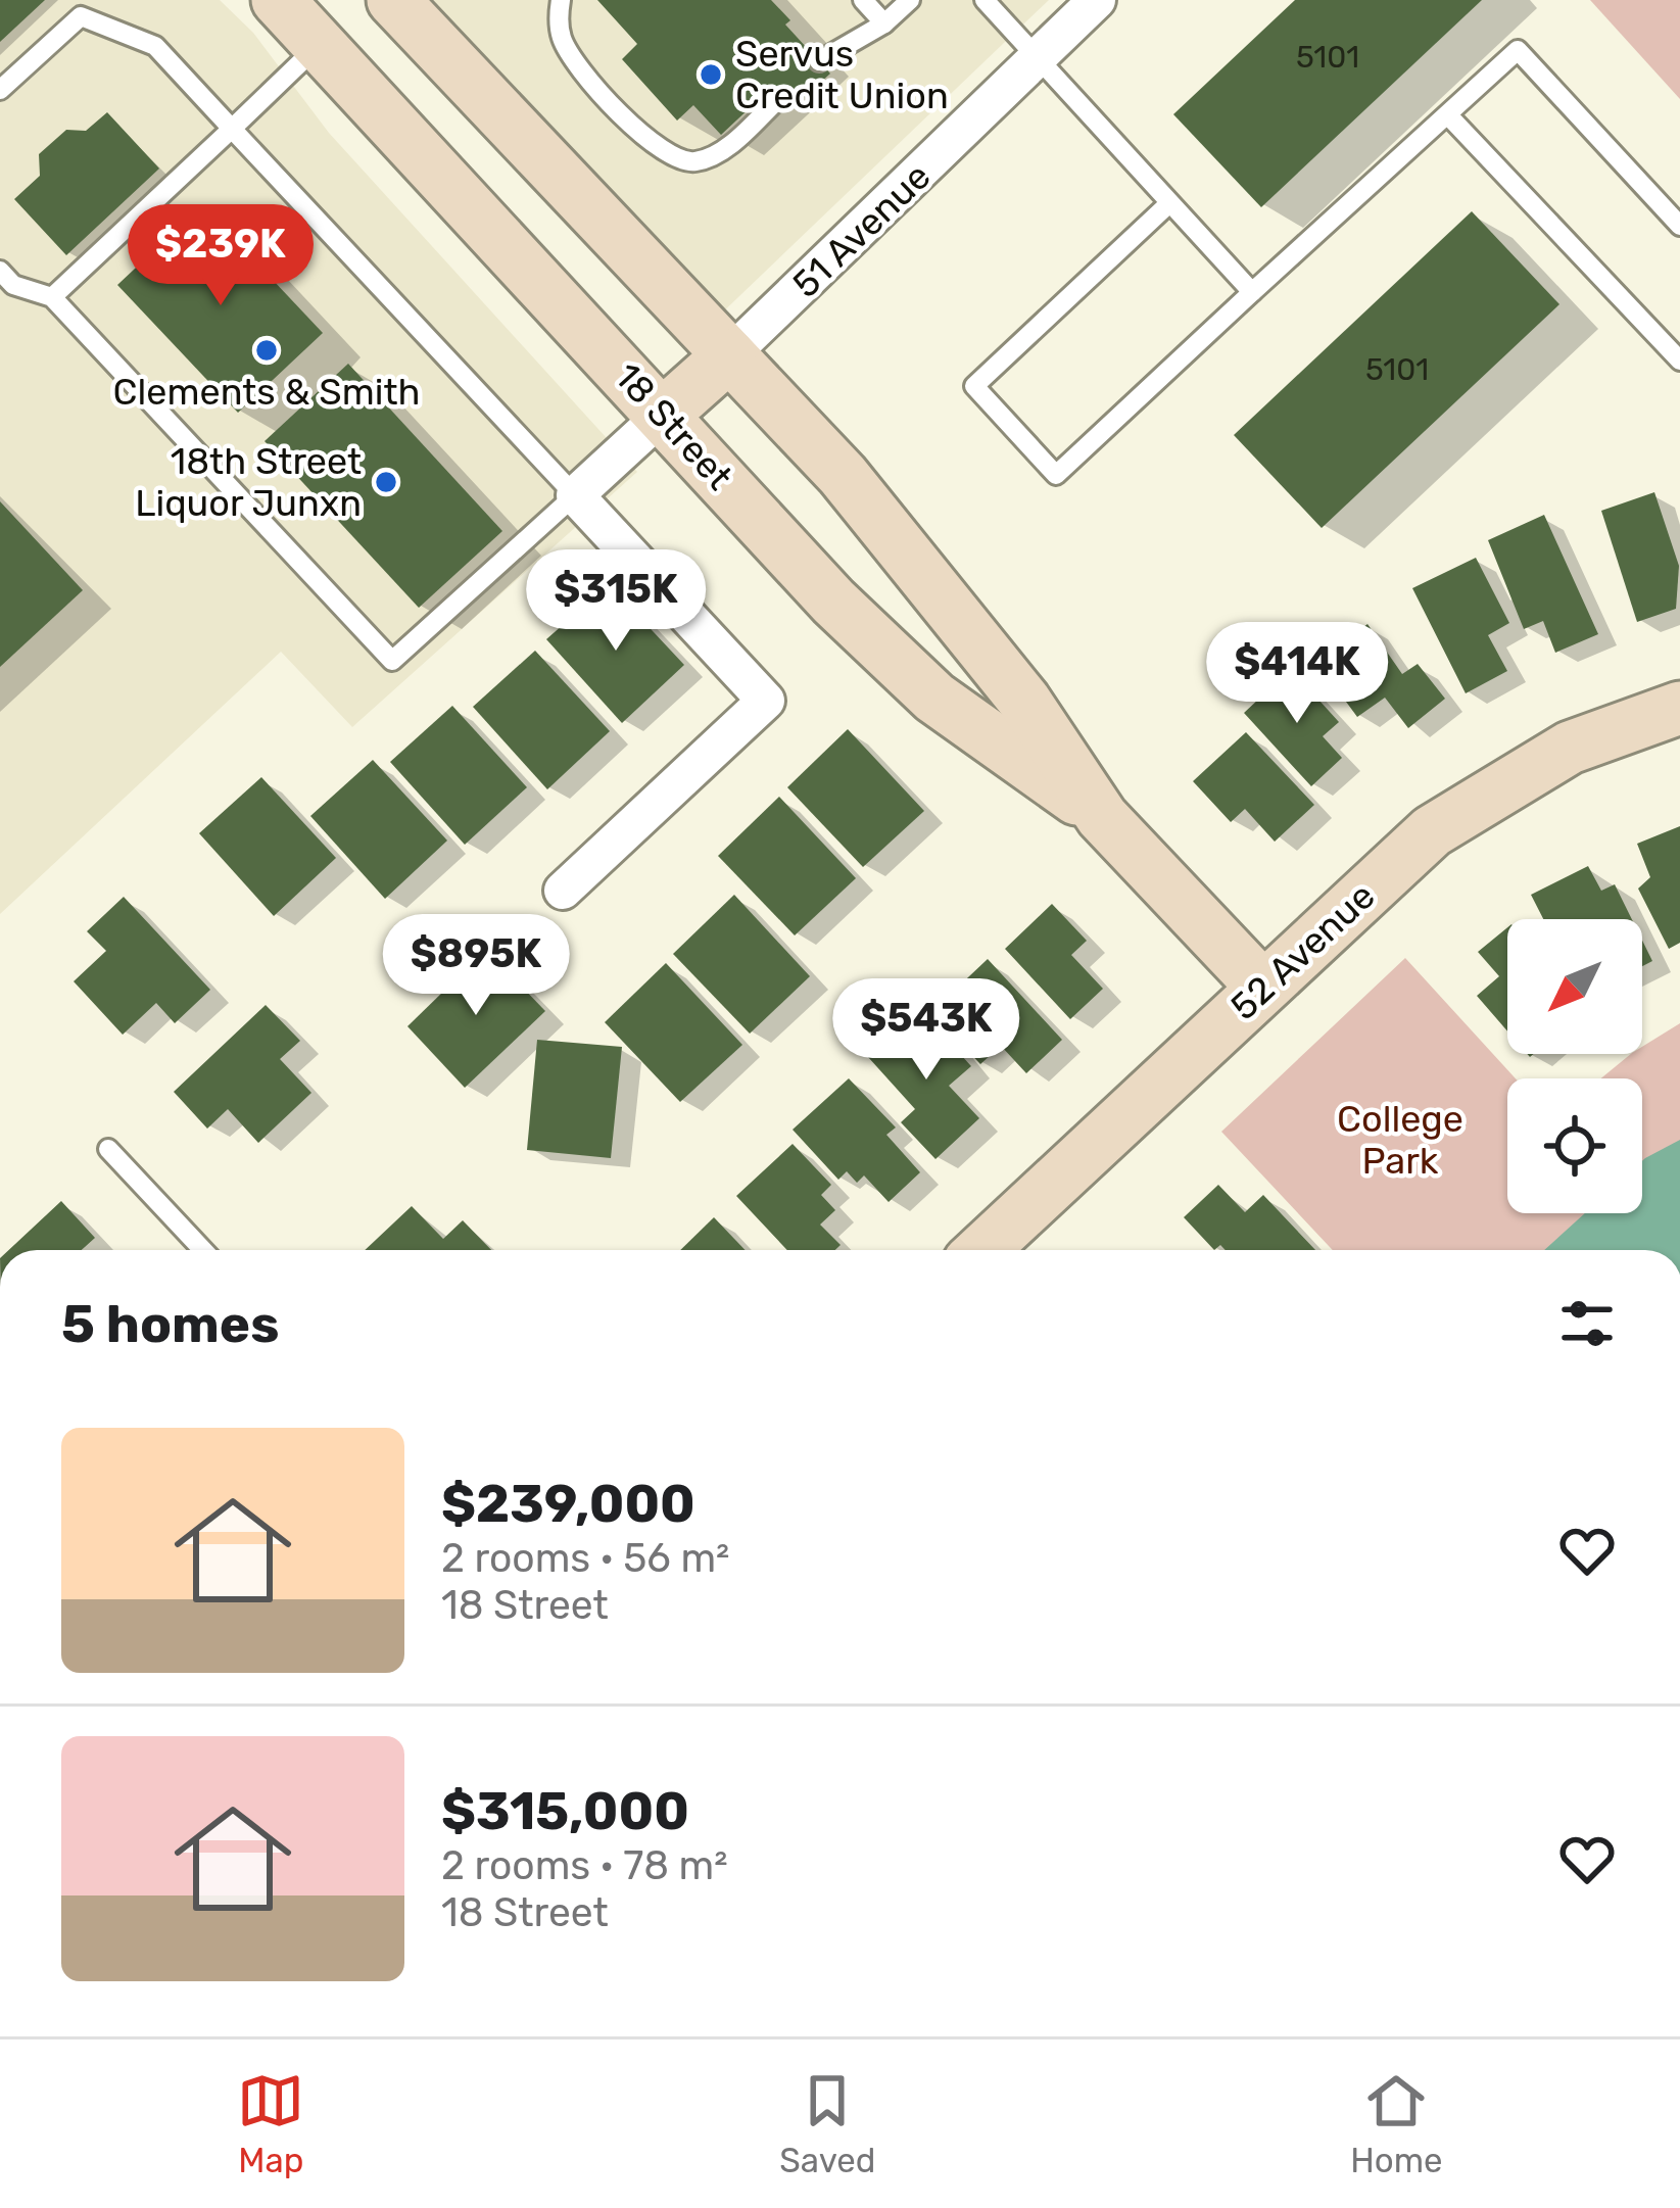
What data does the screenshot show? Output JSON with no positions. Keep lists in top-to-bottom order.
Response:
{
  "streets": {
    "street": ["51 Avenue", "18 Street", "52 Avenue"]
  },
  "crossings": [
    ["51 Avenue", "18 Street"],
    ["18 Street", "52 Avenue"]
  ],
  "parks": ["College Park"],
  "places": ["Servus Credit Union", "Clements & Smith", "18th Street Liquor Junxn"],
  "house_numbers": ["5101", "5101"],
  "north": "bottom left",
  "page": {
    "price": [
      "$239K",
      "$315K",
      "$414K",
      "$895K",
      "$543K"
    ],
    "heading": "5 homes",
    "list": [
      {
        "name": "$239,000",
        "note": "2 rooms · 56 m² · 18 Street"
      },
      {
        "name": "$315,000",
        "note": "2 rooms · 78 m² · 18 Street"
      }
    ],
    "tabs": ["Map", "Saved", "Home"]
  }
}
